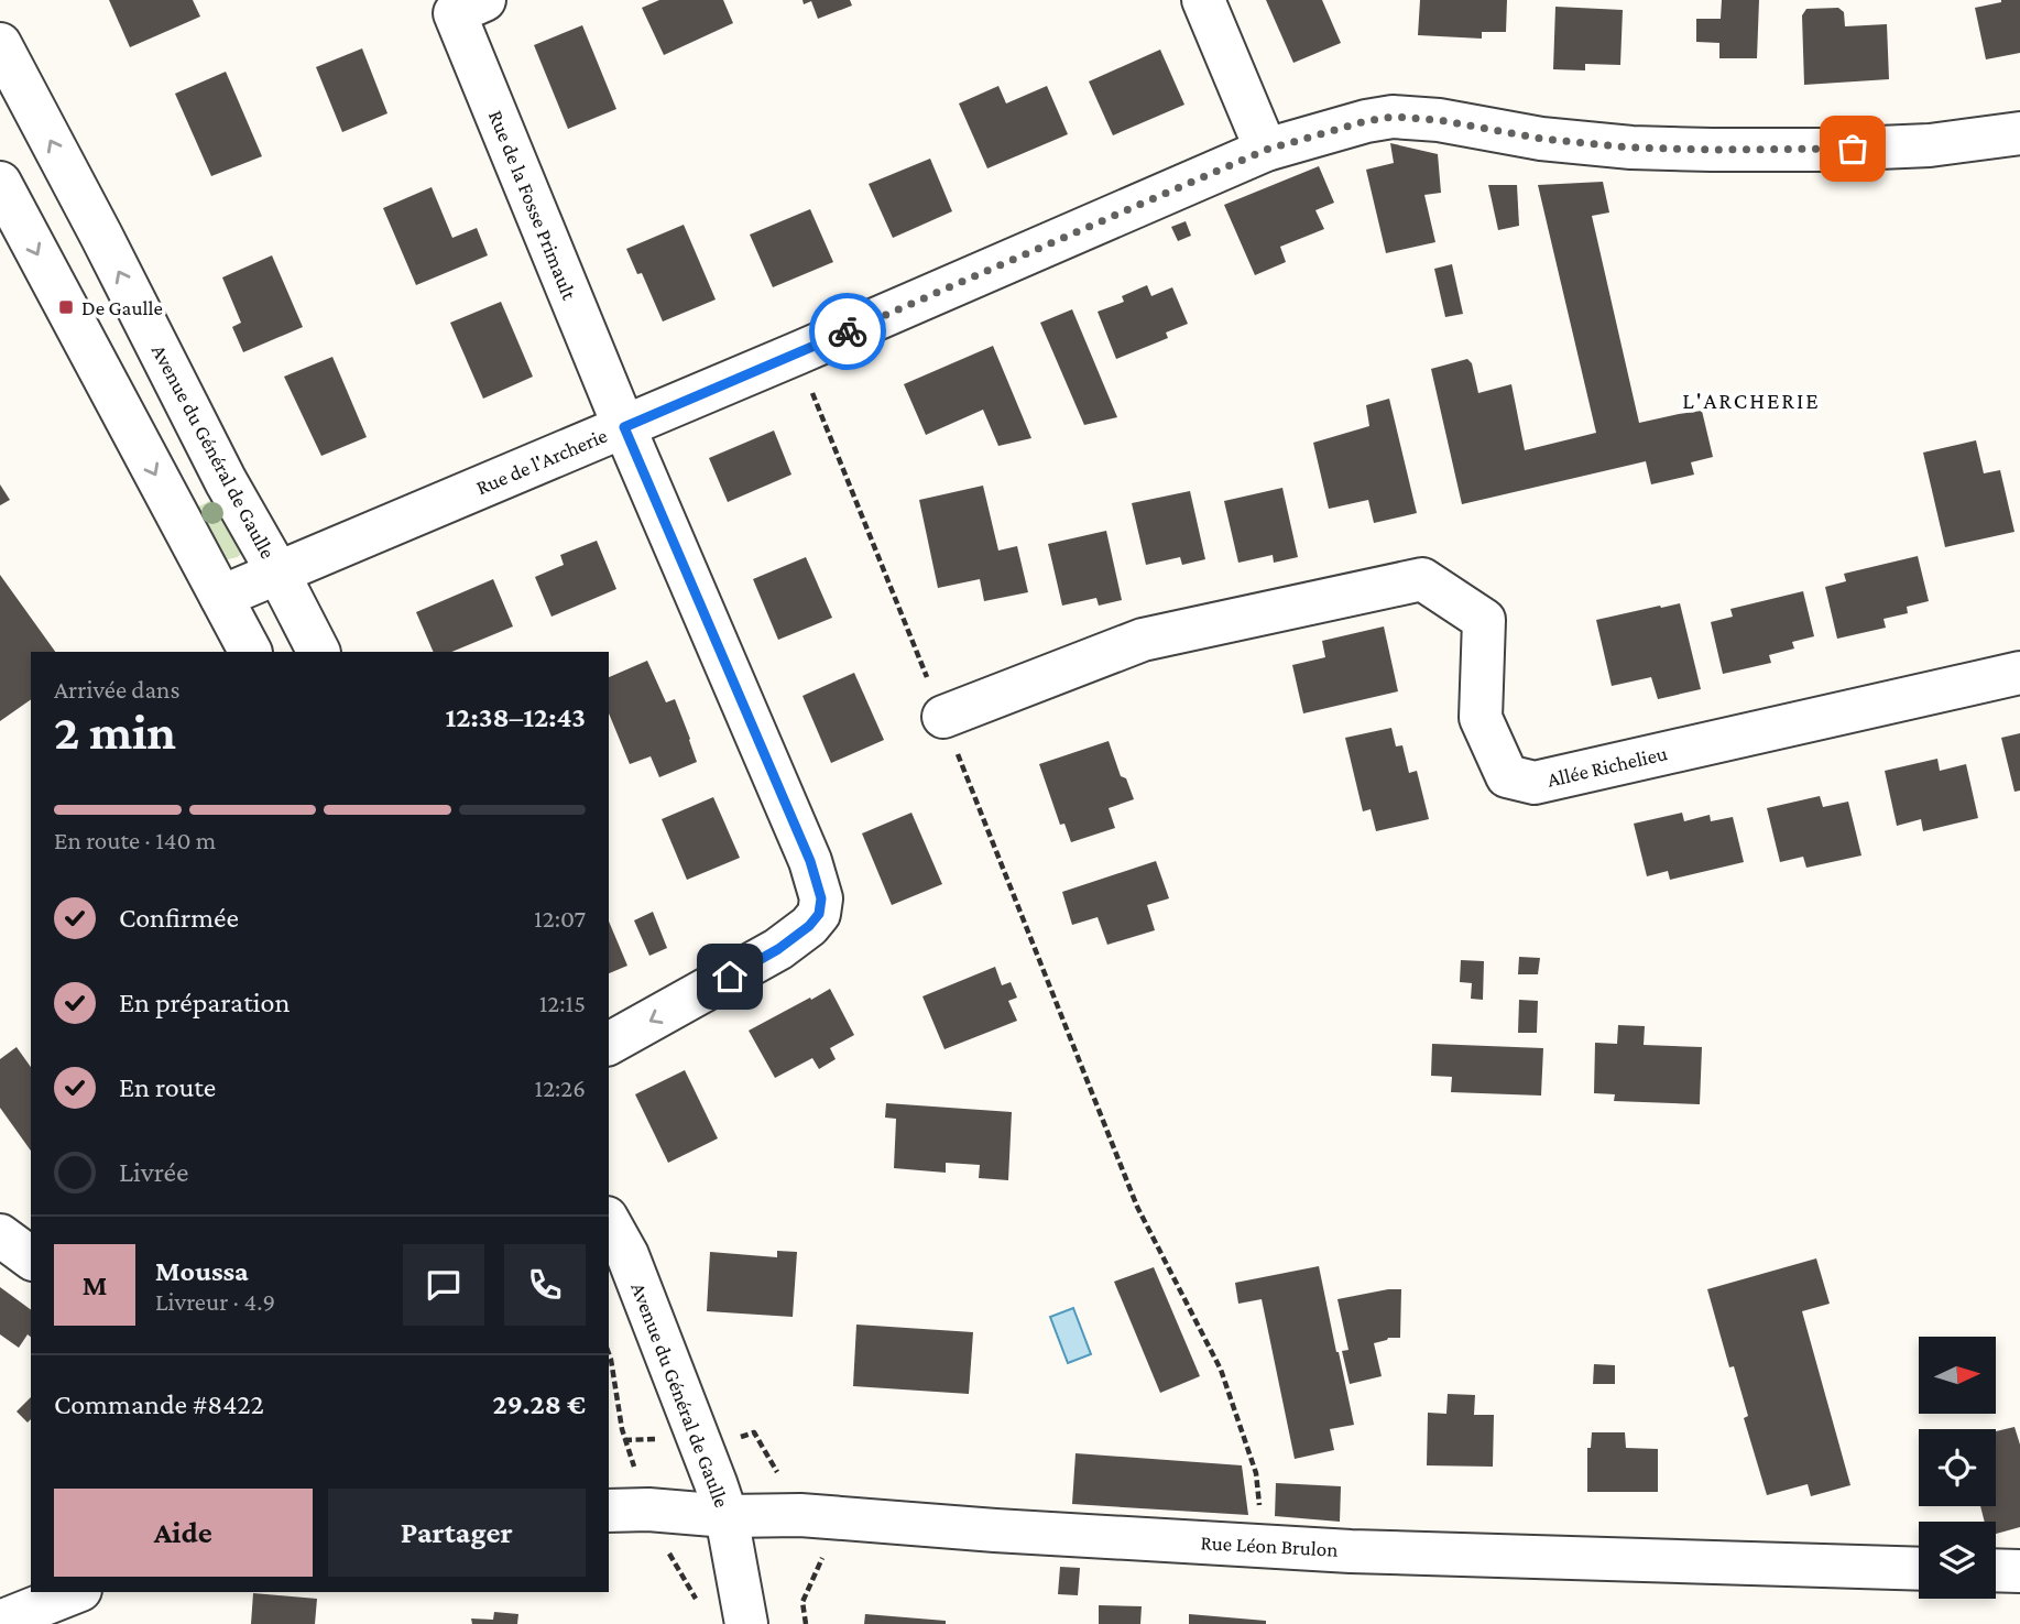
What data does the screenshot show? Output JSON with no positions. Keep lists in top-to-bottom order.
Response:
{
  "streets": {
    "street": [
      "Rue de la Fosse Primault",
      "Avenue du Général de Gaulle",
      "Rue de l'Archerie",
      "Allée Richelieu",
      "Rue Léon Brulon"
    ]
  },
  "crossings": [
    ["Rue de la Fosse Primault", "Rue de l'Archerie"],
    ["Avenue du Général de Gaulle", "Rue de l'Archerie"],
    ["Avenue du Général de Gaulle", "Rue Léon Brulon"]
  ],
  "districts": ["L'ARCHERIE"],
  "places": {
    "transit": ["De Gaulle"]
  },
  "north": "right",
  "page": {
    "heading": ["2 min", "Arrivée dans", "12:38–12:43"],
    "panel": [
      "Moussa",
      "Livreur · 4.9",
      "Commande #8422",
      "29.28 €"
    ],
    "bar": "En route · 140 m",
    "list": [
      ["Confirmée", "12:07"],
      ["En préparation", "12:15"],
      ["En route", "12:26"],
      "Livrée"
    ],
    "round": "M",
    "buttons": ["Aide", "Partager"]
  }
}
